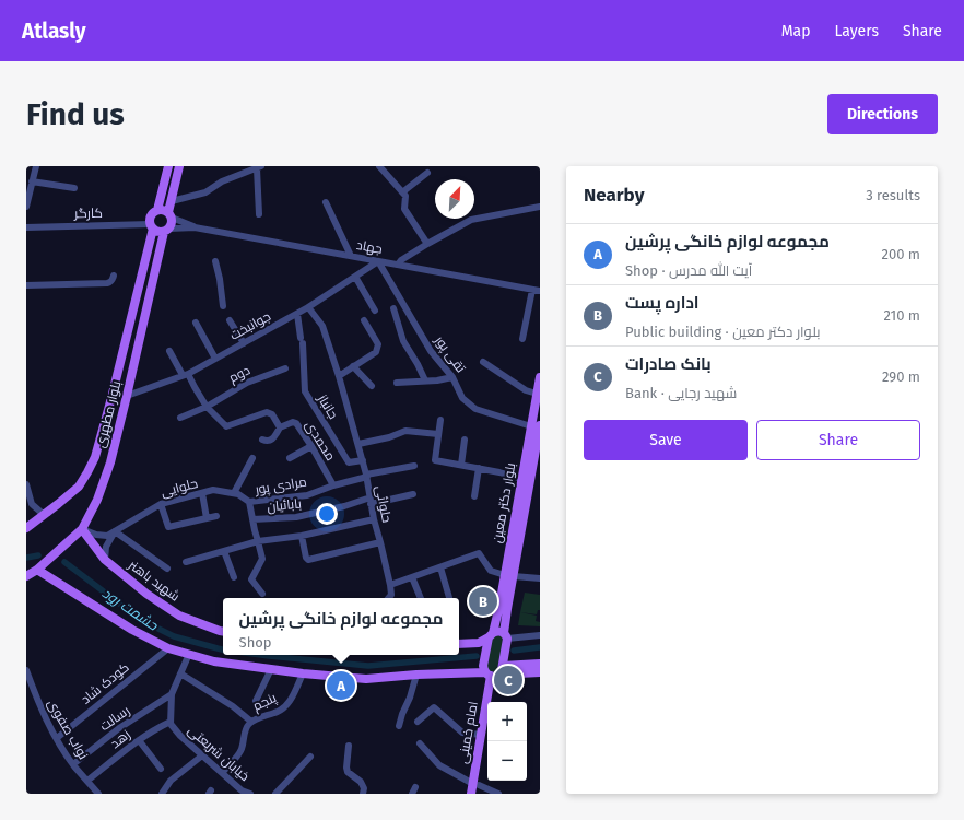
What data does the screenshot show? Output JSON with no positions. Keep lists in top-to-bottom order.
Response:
{
  "streets": {
    "main road": [
      "بلوار مطهری",
      "بلوار دکتر معین",
      "شهید باهنر",
      "امام خمینی"
    ],
    "street": [
      "کارگر",
      "جهاد",
      "جوانبخت",
      "تقی پور",
      "دوم",
      "جانباز",
      "محمدی",
      "مرادی پور",
      "حلوایی",
      "حلوائی",
      "بابائیان",
      "کودک شاد",
      "پنجم",
      "رسالت",
      "نواب صفوی",
      "زهد",
      "خیابان شریعتی"
    ]
  },
  "crossings": [
    ["کارگر", "بلوار مطهری"],
    ["جهاد", "جوانبخت"],
    ["جهاد", "تقی پور"],
    ["جوانبخت", "تقی پور"],
    ["جوانبخت", "جانباز"],
    ["جوانبخت", "بلوار مطهری"],
    ["جوانبخت", "حلوائی"],
    ["تقی پور", "بلوار دکتر معین"],
    ["جانباز", "حلوائی"],
    ["بلوار مطهری", "حلوایی"],
    ["بلوار مطهری", "شهید باهنر"],
    ["محمدی", "مرادی پور"],
    ["مرادی پور", "حلوایی"],
    ["مرادی پور", "حلوائی"],
    ["حلوایی", "شهید باهنر"],
    ["بلوار دکتر معین", "امام خمینی"],
    ["حلوائی", "بابائیان"],
    ["کودک شاد", "نواب صفوی"],
    ["پنجم", "خیابان شریعتی"],
    ["رسالت", "نواب صفوی"],
    ["رسالت", "خیابان شریعتی"],
    ["نواب صفوی", "زهد"],
    ["زهد", "خیابان شریعتی"]
  ],
  "water": ["حشمت رود"],
  "north": "top right",
  "page": {
    "header": "Atlasly",
    "nav": ["Map", "Layers", "Share"],
    "buttons": [
      "Directions",
      ["Save", "Share"]
    ],
    "title": "Find us",
    "heading": ["Nearby", "3 results"],
    "list": [
      {
        "mark": "A",
        "name": "مجموعه لوازم خانگی پرشین",
        "note": "Shop · آیت الله مدرس",
        "value": "200 m"
      },
      {
        "mark": "B",
        "name": "اداره پست",
        "note": "Public building · بلوار دکتر معین",
        "value": "210 m"
      },
      {
        "mark": "C",
        "name": "بانک صادرات",
        "note": "Bank · شهید رجایی",
        "value": "290 m"
      }
    ],
    "pins": ["B", "C", "A"],
    "popup": ["مجموعه لوازم خانگی پرشین", "Shop"],
    "map_buttons": ["+", "−"]
  }
}
